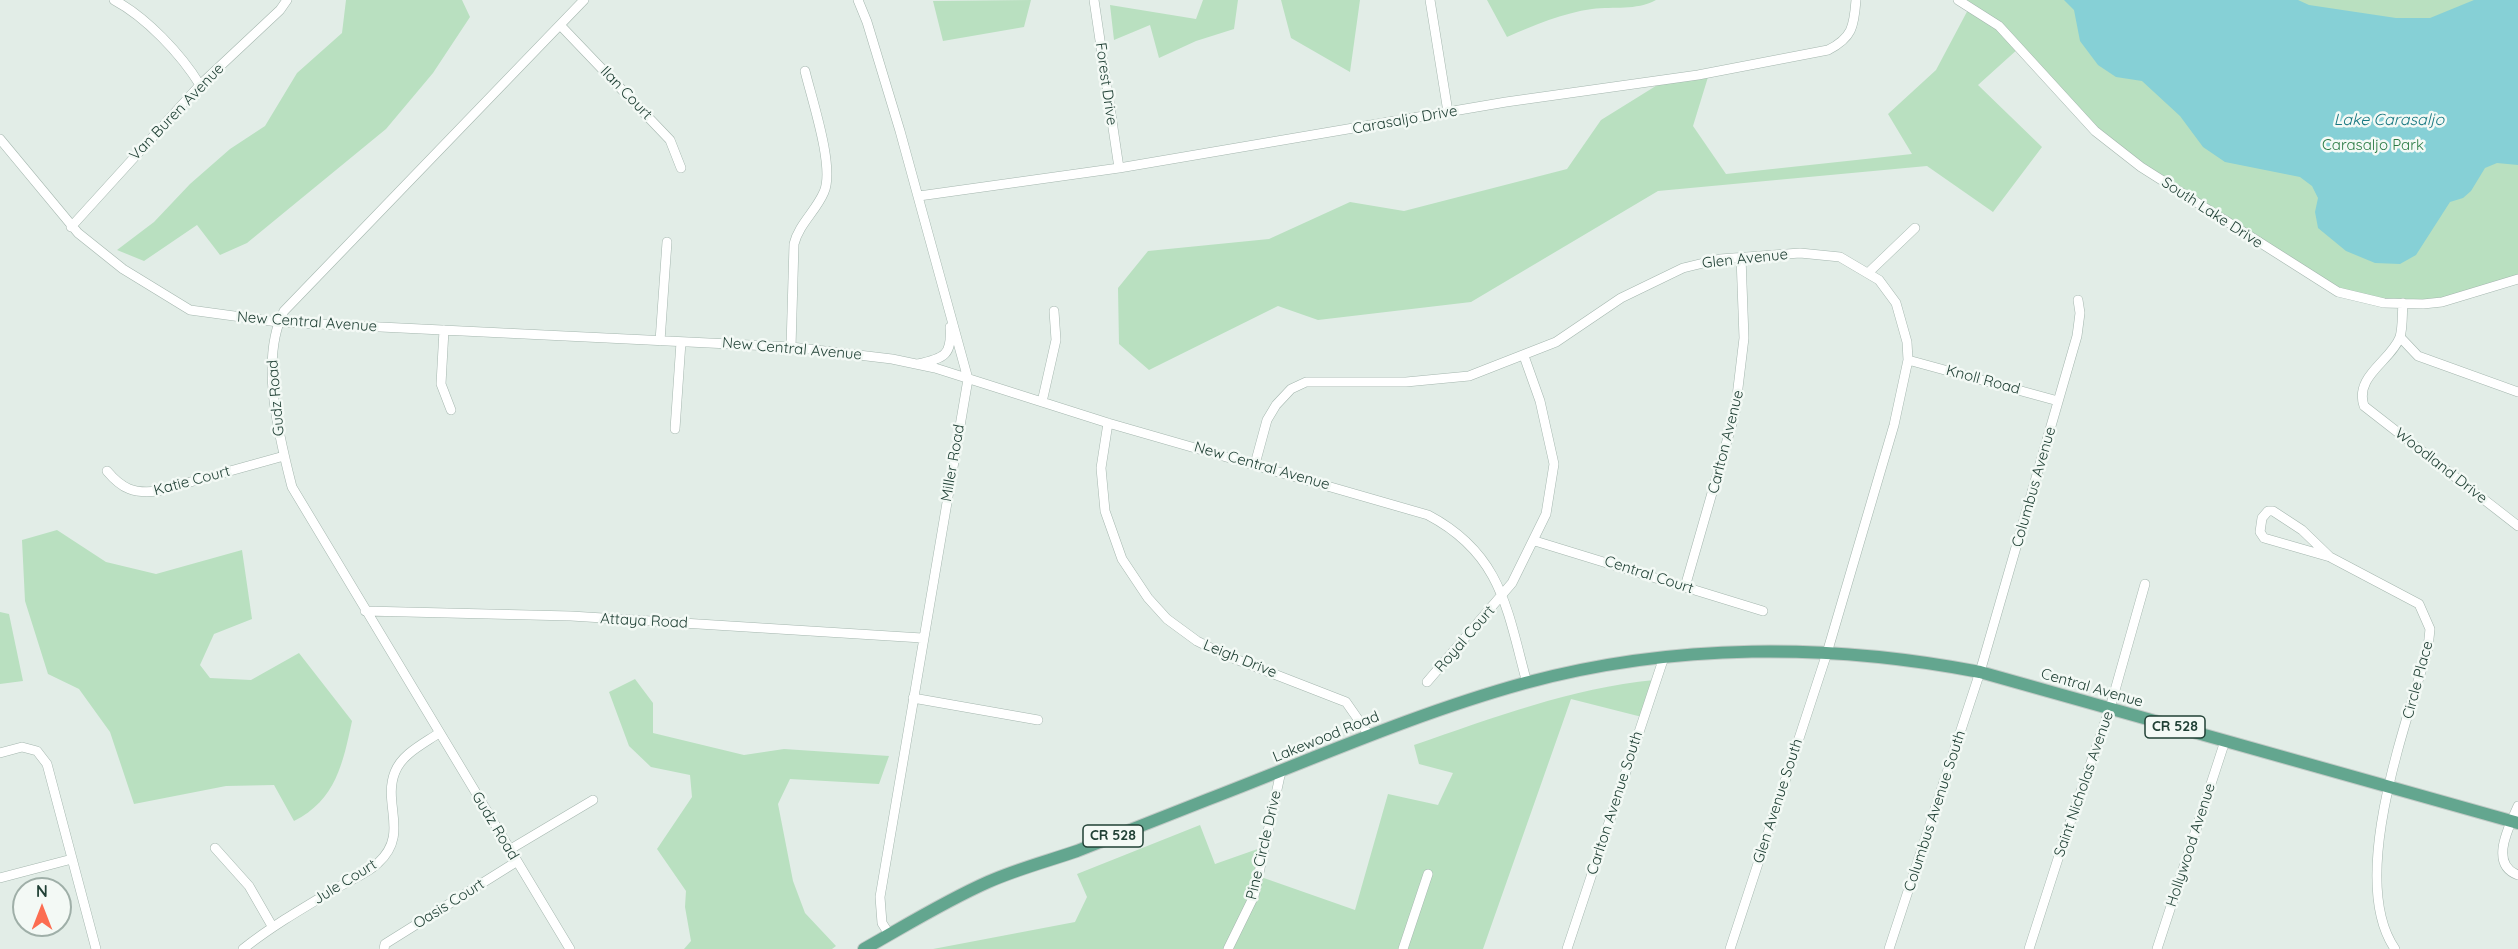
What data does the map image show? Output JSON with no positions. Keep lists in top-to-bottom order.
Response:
{
  "streets": {
    "main road": ["Central Avenue", "CR 528", "Lakewood Road"],
    "street": [
      "Forest Drive",
      "Ilan Court",
      "Van Buren Avenue",
      "Carasaljo Drive",
      "South Lake Drive",
      "Glen Avenue",
      "New Central Avenue",
      "Knoll Road",
      "Gudz Road",
      "Carlton Avenue",
      "Miller Road",
      "Woodland Drive",
      "Katie Court",
      "Columbus Avenue",
      "Central Court",
      "Attaya Road",
      "Royal Court",
      "Leigh Drive",
      "Circle Place",
      "Saint Nicholas Avenue",
      "Glen Avenue South",
      "Carlton Avenue South",
      "Columbus Avenue South",
      "Pine Circle Drive",
      "Hollywood Avenue",
      "Jule Court",
      "Oasis Court"
    ]
  },
  "crossings": [
    ["Forest Drive", "Carasaljo Drive"],
    ["Ilan Court", "Gudz Road"],
    ["Van Buren Avenue", "New Central Avenue"],
    ["Carasaljo Drive", "Miller Road"],
    ["Glen Avenue", "New Central Avenue"],
    ["Glen Avenue", "Knoll Road"],
    ["Glen Avenue", "Carlton Avenue"],
    ["Glen Avenue", "Royal Court"],
    ["Glen Avenue", "Central Avenue"],
    ["Glen Avenue", "Lakewood Road"],
    ["Glen Avenue", "Glen Avenue South"],
    ["New Central Avenue", "Gudz Road"],
    ["New Central Avenue", "Miller Road"],
    ["New Central Avenue", "Royal Court"],
    ["New Central Avenue", "Leigh Drive"],
    ["New Central Avenue", "Lakewood Road"],
    ["Knoll Road", "Columbus Avenue"],
    ["Gudz Road", "Katie Court"],
    ["Gudz Road", "Attaya Road"],
    ["Gudz Road", "Jule Court"],
    ["Gudz Road", "Oasis Court"],
    ["Carlton Avenue", "Central Court"],
    ["Miller Road", "Attaya Road"],
    ["Miller Road", "Lakewood Road"],
    ["Columbus Avenue", "Central Avenue"],
    ["Columbus Avenue", "Columbus Avenue South"],
    ["Central Court", "Royal Court"],
    ["Leigh Drive", "Lakewood Road"],
    ["Circle Place", "Central Avenue"],
    ["Central Avenue", "Lakewood Road"],
    ["Central Avenue", "Saint Nicholas Avenue"],
    ["Central Avenue", "Glen Avenue South"],
    ["Central Avenue", "Columbus Avenue South"],
    ["Central Avenue", "Hollywood Avenue"],
    ["Lakewood Road", "Glen Avenue South"],
    ["Lakewood Road", "Carlton Avenue South"],
    ["Lakewood Road", "Pine Circle Drive"]
  ],
  "water": ["Lake Carasaljo"],
  "parks": ["Carasaljo Park"],
  "north": "top"
}
